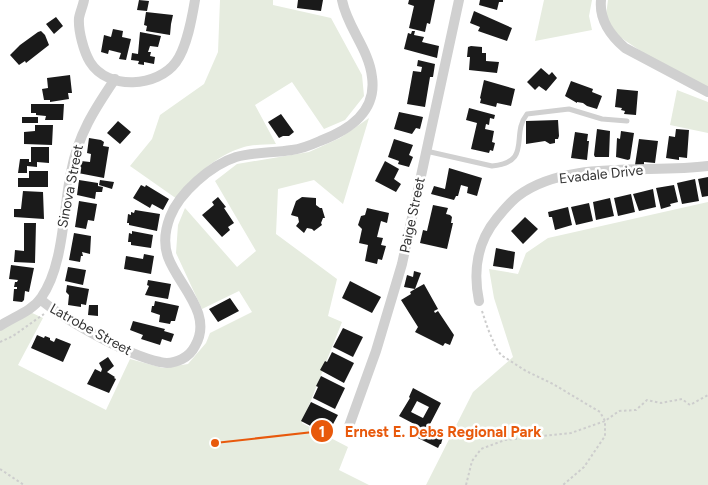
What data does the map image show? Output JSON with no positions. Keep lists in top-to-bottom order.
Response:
{
  "streets": {
    "street": [
      "Evadale Drive",
      "Sinova Street",
      "Paige Street",
      "Latrobe Street"
    ]
  },
  "crossings": [
    ["Sinova Street", "Latrobe Street"]
  ],
  "places": ["Ernest E. Debs Regional Park"]
}
